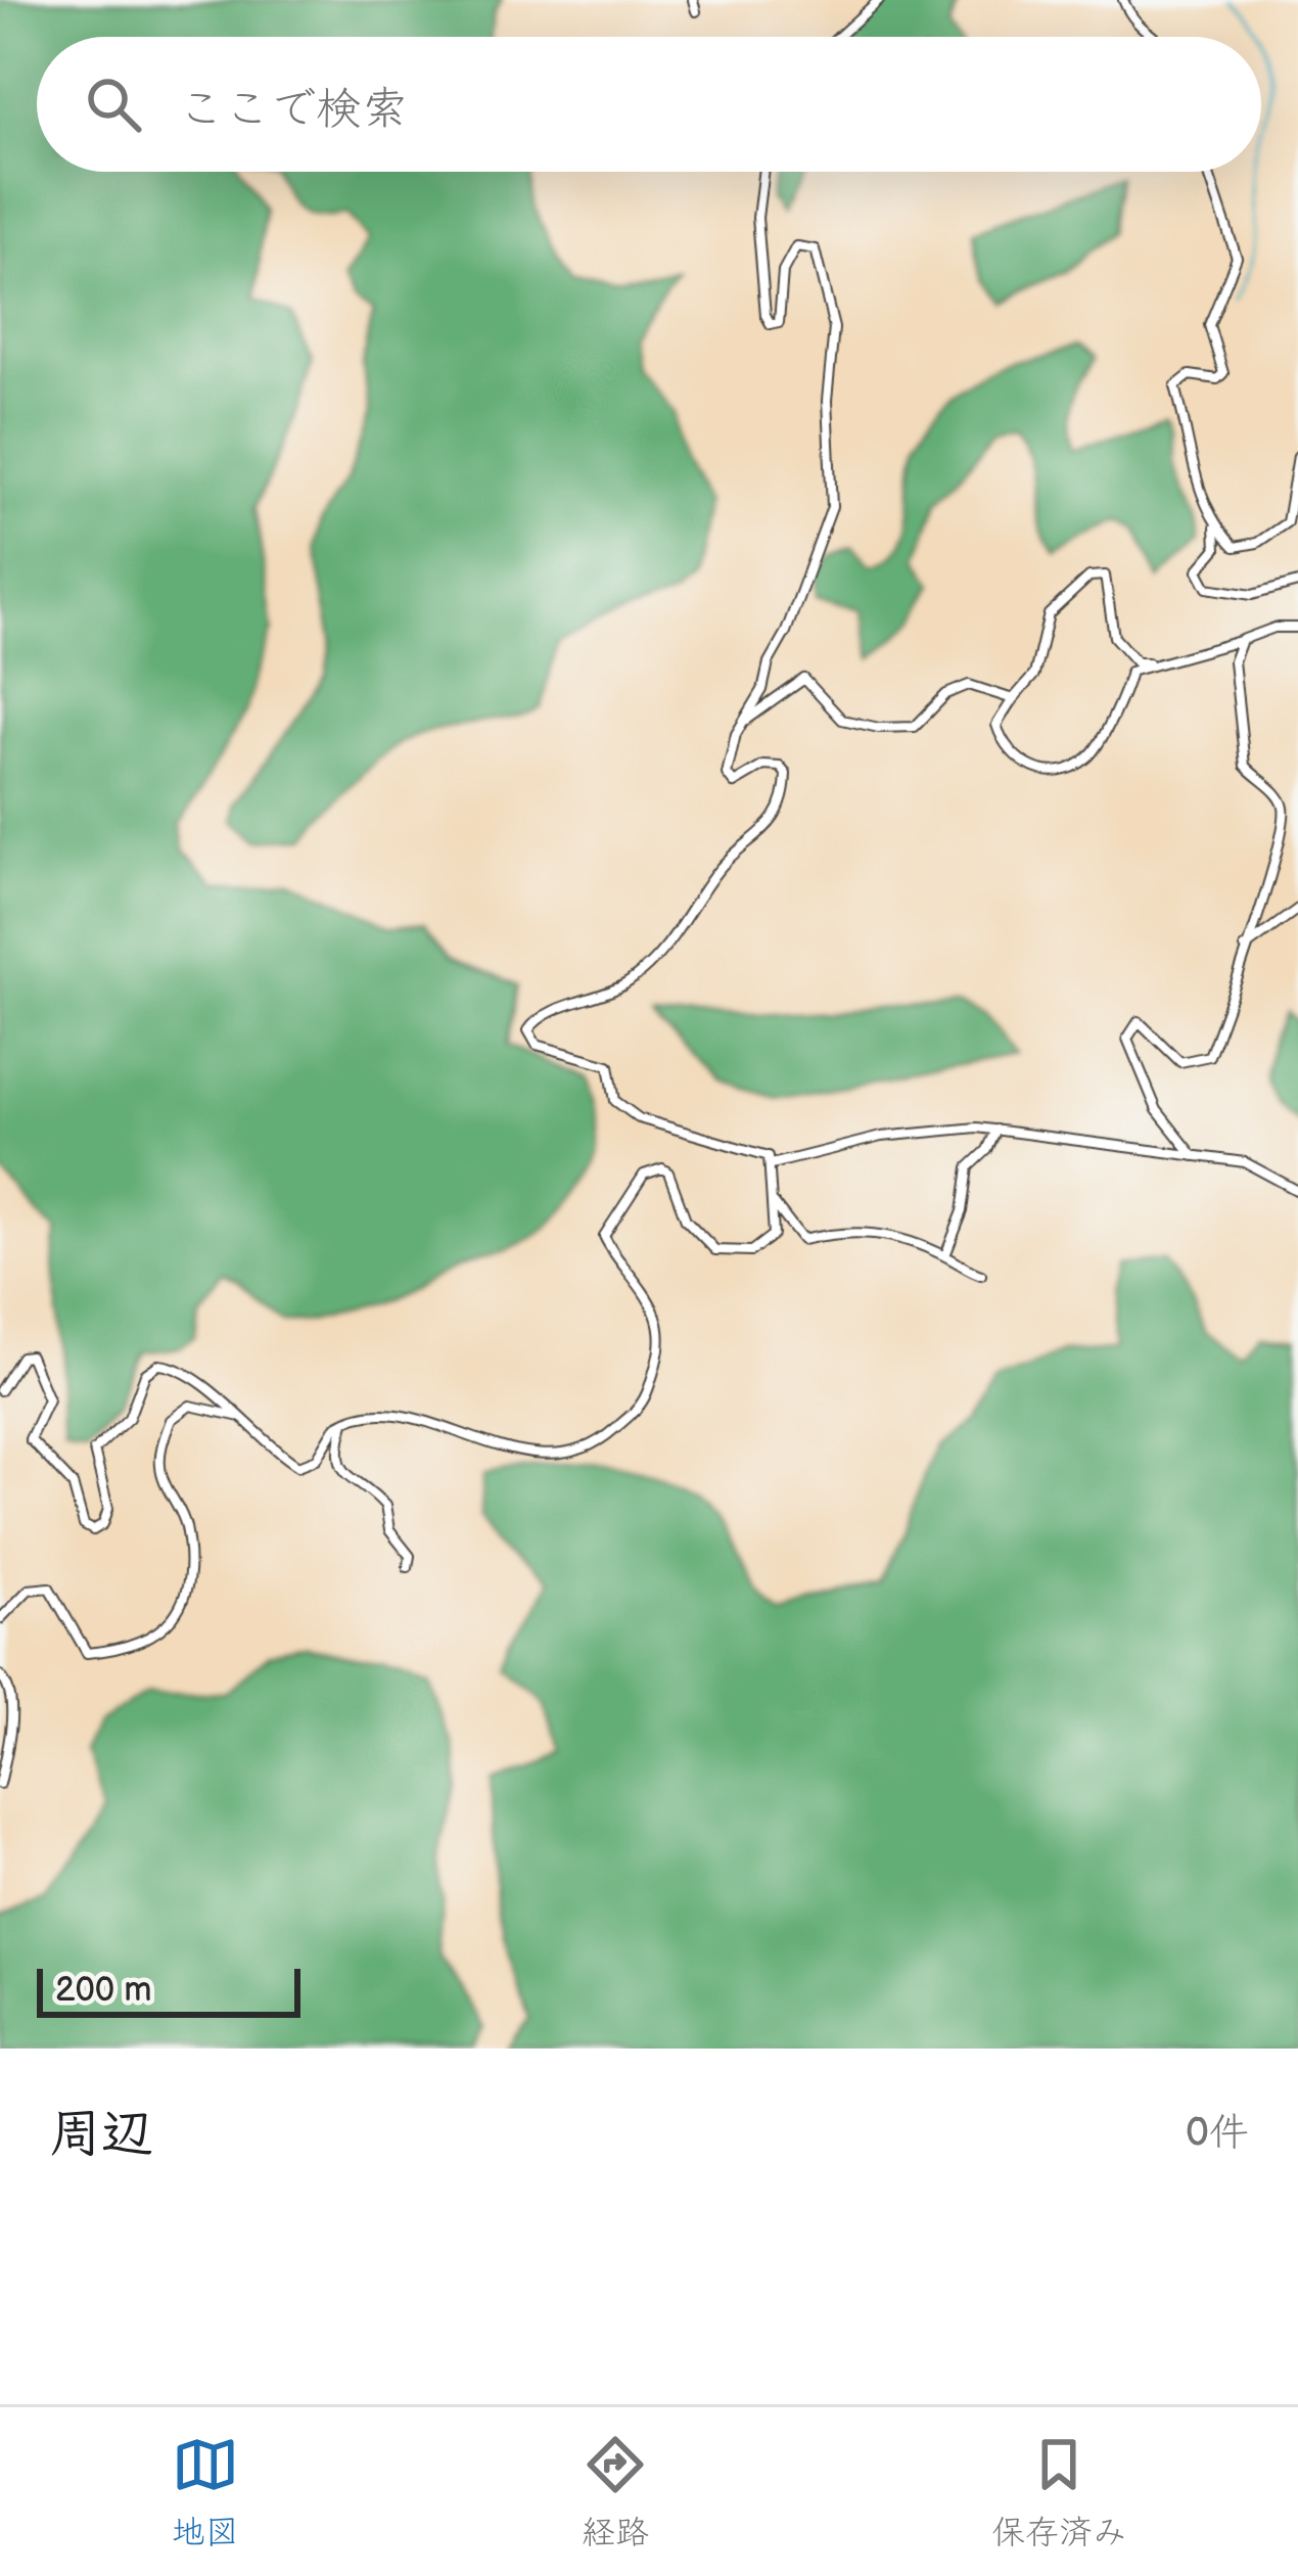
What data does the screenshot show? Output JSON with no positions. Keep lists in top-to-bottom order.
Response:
{
  "scale_bar": "200 m",
  "page": {
    "search": "ここで検索",
    "scale": "200 m",
    "heading": ["周辺", "0件"],
    "nav": ["地図", "経路", "保存済み"]
  }
}
